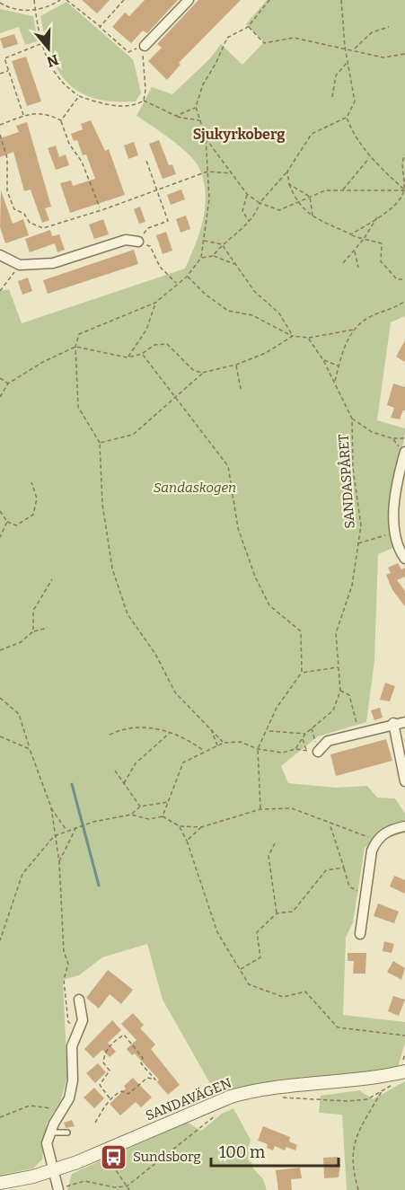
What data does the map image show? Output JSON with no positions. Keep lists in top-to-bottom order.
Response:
{
  "streets": {
    "street": ["SANDAVÄGEN"],
    "path": ["SANDASPÅRET"]
  },
  "districts": ["Sjukyrkoberg"],
  "parks": ["Sandaskogen"],
  "places": {
    "bus stop": ["Sundsborg"]
  },
  "scale_bar": "100 m",
  "north": "bottom"
}
